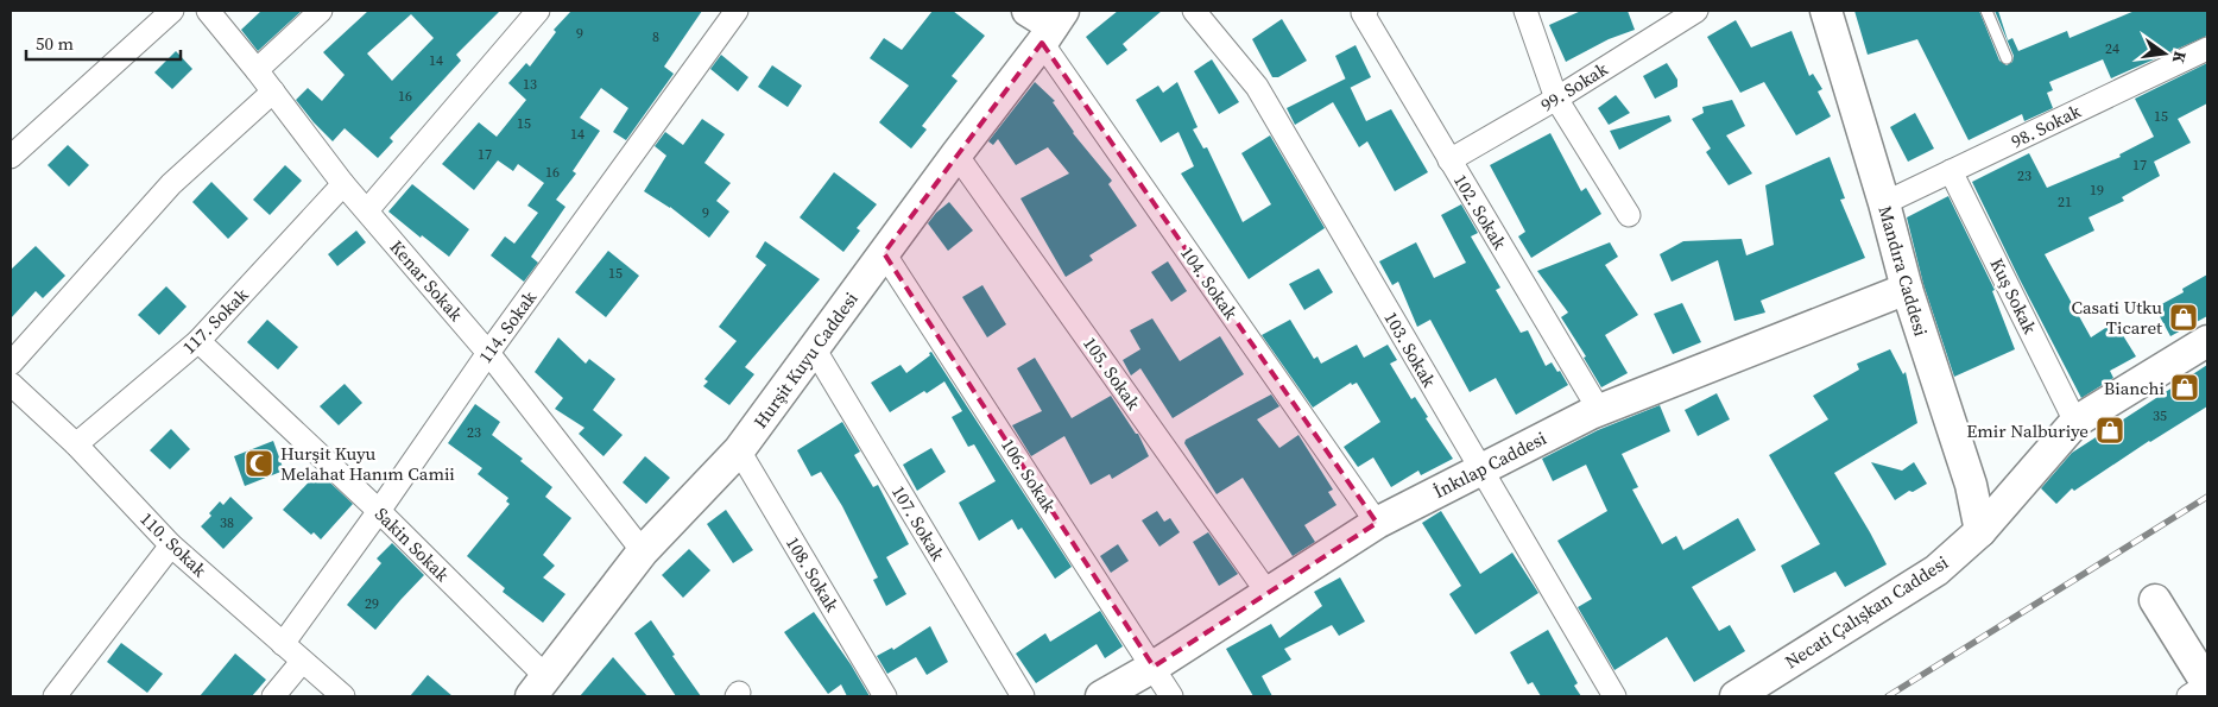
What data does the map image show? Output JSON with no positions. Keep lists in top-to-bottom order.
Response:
{
  "streets": {
    "street": [
      "99. Sokak",
      "98. Sokak",
      "102. Sokak",
      "Mandıra Caddesi",
      "Kenar Sokak",
      "104. Sokak",
      "Kuş Sokak",
      "117. Sokak",
      "114. Sokak",
      "103. Sokak",
      "Hurşit Kuyu Caddesi",
      "105. Sokak",
      "İnkılap Caddesi",
      "106. Sokak",
      "107. Sokak",
      "110. Sokak",
      "Sakin Sokak",
      "108. Sokak",
      "Necati Çalışkan Caddesi"
    ]
  },
  "crossings": [
    ["99. Sokak", "102. Sokak"],
    ["98. Sokak", "Mandıra Caddesi"],
    ["98. Sokak", "Kuş Sokak"],
    ["102. Sokak", "İnkılap Caddesi"],
    ["Mandıra Caddesi", "İnkılap Caddesi"],
    ["Mandıra Caddesi", "Necati Çalışkan Caddesi"],
    ["Kenar Sokak", "117. Sokak"],
    ["Kenar Sokak", "114. Sokak"],
    ["Kenar Sokak", "Hurşit Kuyu Caddesi"],
    ["104. Sokak", "Hurşit Kuyu Caddesi"],
    ["104. Sokak", "İnkılap Caddesi"],
    ["Kuş Sokak", "Necati Çalışkan Caddesi"],
    ["117. Sokak", "110. Sokak"],
    ["117. Sokak", "Sakin Sokak"],
    ["114. Sokak", "110. Sokak"],
    ["114. Sokak", "Sakin Sokak"],
    ["103. Sokak", "İnkılap Caddesi"],
    ["Hurşit Kuyu Caddesi", "105. Sokak"],
    ["Hurşit Kuyu Caddesi", "106. Sokak"],
    ["Hurşit Kuyu Caddesi", "107. Sokak"],
    ["Hurşit Kuyu Caddesi", "Sakin Sokak"],
    ["Hurşit Kuyu Caddesi", "108. Sokak"],
    ["105. Sokak", "İnkılap Caddesi"],
    ["İnkılap Caddesi", "106. Sokak"]
  ],
  "places": {
    "shop": ["Casati Utku Ticaret", "Bianchi", "Emir Nalburiye"],
    "mosque": ["Hurşit Kuyu Melahat Hanım Camii"]
  },
  "house_numbers": [
    "9",
    "8",
    "24",
    "14",
    "13",
    "16",
    "15",
    "15",
    "14",
    "17",
    "17",
    "16",
    "23",
    "19",
    "21",
    "9",
    "15",
    "35",
    "23",
    "38",
    "29"
  ],
  "scale_bar": "50 m",
  "north": "right"
}
